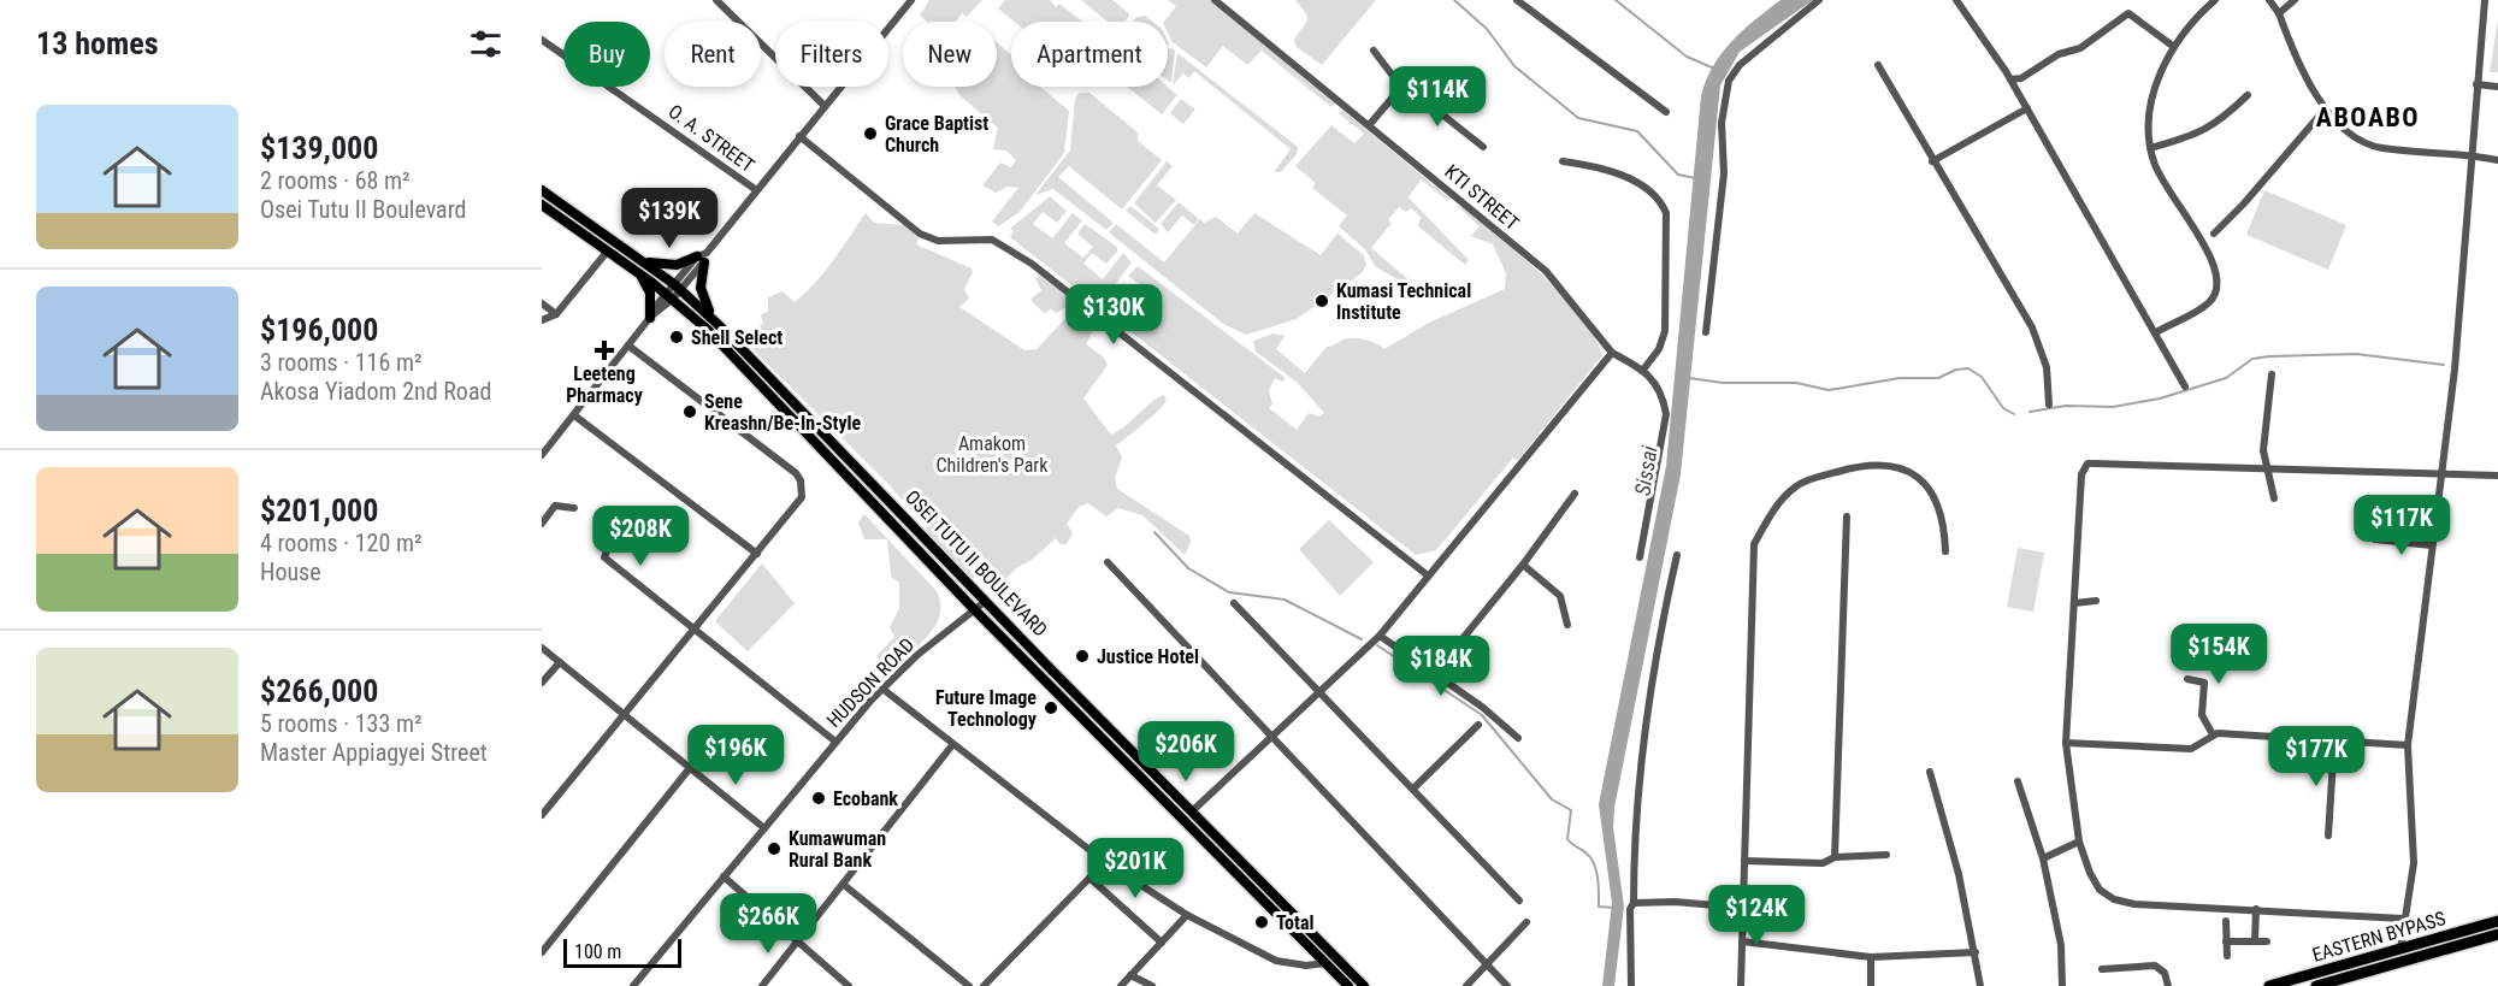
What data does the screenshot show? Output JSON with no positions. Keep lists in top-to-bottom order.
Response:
{
  "streets": {
    "highway": ["EASTERN BYPASS"],
    "main road": ["OSEI TUTU II BOULEVARD"],
    "street": ["O. A. STREET", "KTI STREET", "HUDSON ROAD"]
  },
  "crossings": [
    ["OSEI TUTU II BOULEVARD", "HUDSON ROAD"]
  ],
  "districts": ["ABOABO"],
  "water": ["Sissai"],
  "parks": ["Amakom Children's Park"],
  "places": {
    "other": [
      "Grace Baptist Church",
      "Kumasi Technical Institute",
      "Shell Select",
      "Sene Kreashn/Be-In-Style",
      "Justice Hotel",
      "Future Image Technology",
      "Ecobank",
      "Kumawuman Rural Bank",
      "Total"
    ],
    "health": ["Leeteng Pharmacy"]
  },
  "scale_bar": "100 m",
  "page": {
    "heading": "13 homes",
    "chip": [
      "Buy",
      "Rent",
      "Filters",
      "New",
      "Apartment"
    ],
    "price": [
      "$114K",
      "$139K",
      "$130K",
      "$117K",
      "$208K",
      "$154K",
      "$184K",
      "$206K",
      "$196K",
      "$177K",
      "$201K",
      "$124K",
      "$266K"
    ],
    "list": [
      {
        "name": "$139,000",
        "note": "2 rooms · 68 m² · Osei Tutu II Boulevard"
      },
      {
        "name": "$196,000",
        "note": "3 rooms · 116 m² · Akosa Yiadom 2nd Road"
      },
      {
        "name": "$201,000",
        "note": "4 rooms · 120 m² · House"
      },
      {
        "name": "$266,000",
        "note": "5 rooms · 133 m² · Master Appiagyei Street"
      }
    ],
    "scale": "100 m"
  }
}
